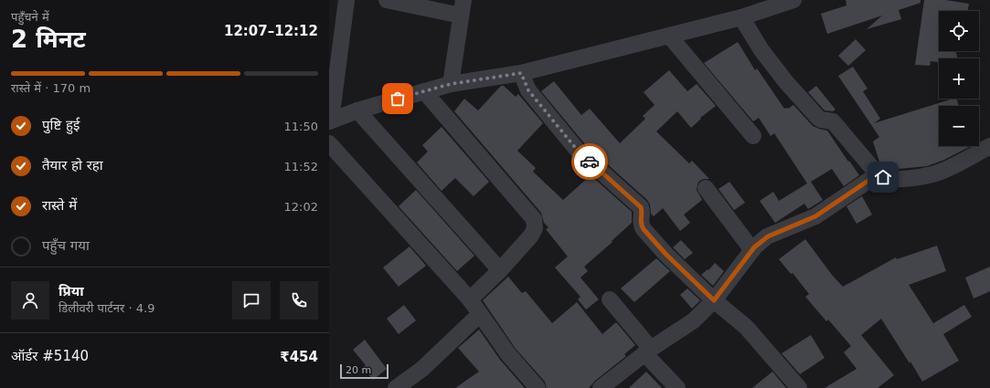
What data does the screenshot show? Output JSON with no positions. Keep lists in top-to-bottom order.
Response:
{
  "scale_bar": "20 m",
  "page": {
    "heading": ["2 मिनट", "पहुँचने में", "12:07–12:12"],
    "panel": [
      "प्रिया",
      "डिलीवरी पार्टनर · 4.9",
      "ऑर्डर #5140",
      "₹454"
    ],
    "map_buttons": ["+", "−"],
    "bar": "रास्ते में · 170 m",
    "list": [
      ["पुष्टि हुई", "11:50"],
      ["तैयार हो रहा", "11:52"],
      ["रास्ते में", "12:02"],
      "पहुँच गया"
    ],
    "scale": "20 m"
  }
}
